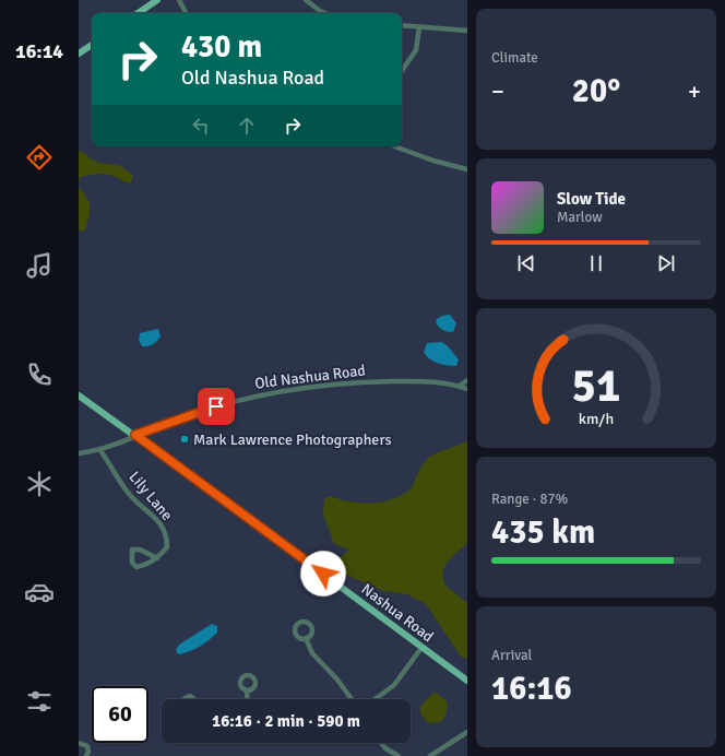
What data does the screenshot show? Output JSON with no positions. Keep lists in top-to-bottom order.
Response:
{
  "streets": {
    "main road": ["Nashua Road"],
    "street": ["Old Nashua Road", "Lily Lane"]
  },
  "crossings": [
    ["Old Nashua Road", "Lily Lane"],
    ["Old Nashua Road", "Nashua Road"]
  ],
  "places": ["Mark Lawrence Photographers"],
  "page": {
    "tabs": "16:14",
    "tile": [
      "Climate",
      ["Range · 87%", "435 km"],
      ["Arrival", "16:16"]
    ],
    "turn": ["430 m", "Old Nashua Road"],
    "heat": ["−", "20°", "+"],
    "song": ["Slow Tide", "Marlow"],
    "limit": "60",
    "trip": "16:16 · 2 min · 590 m",
    "gauge": ["51", "km/h"]
  }
}
